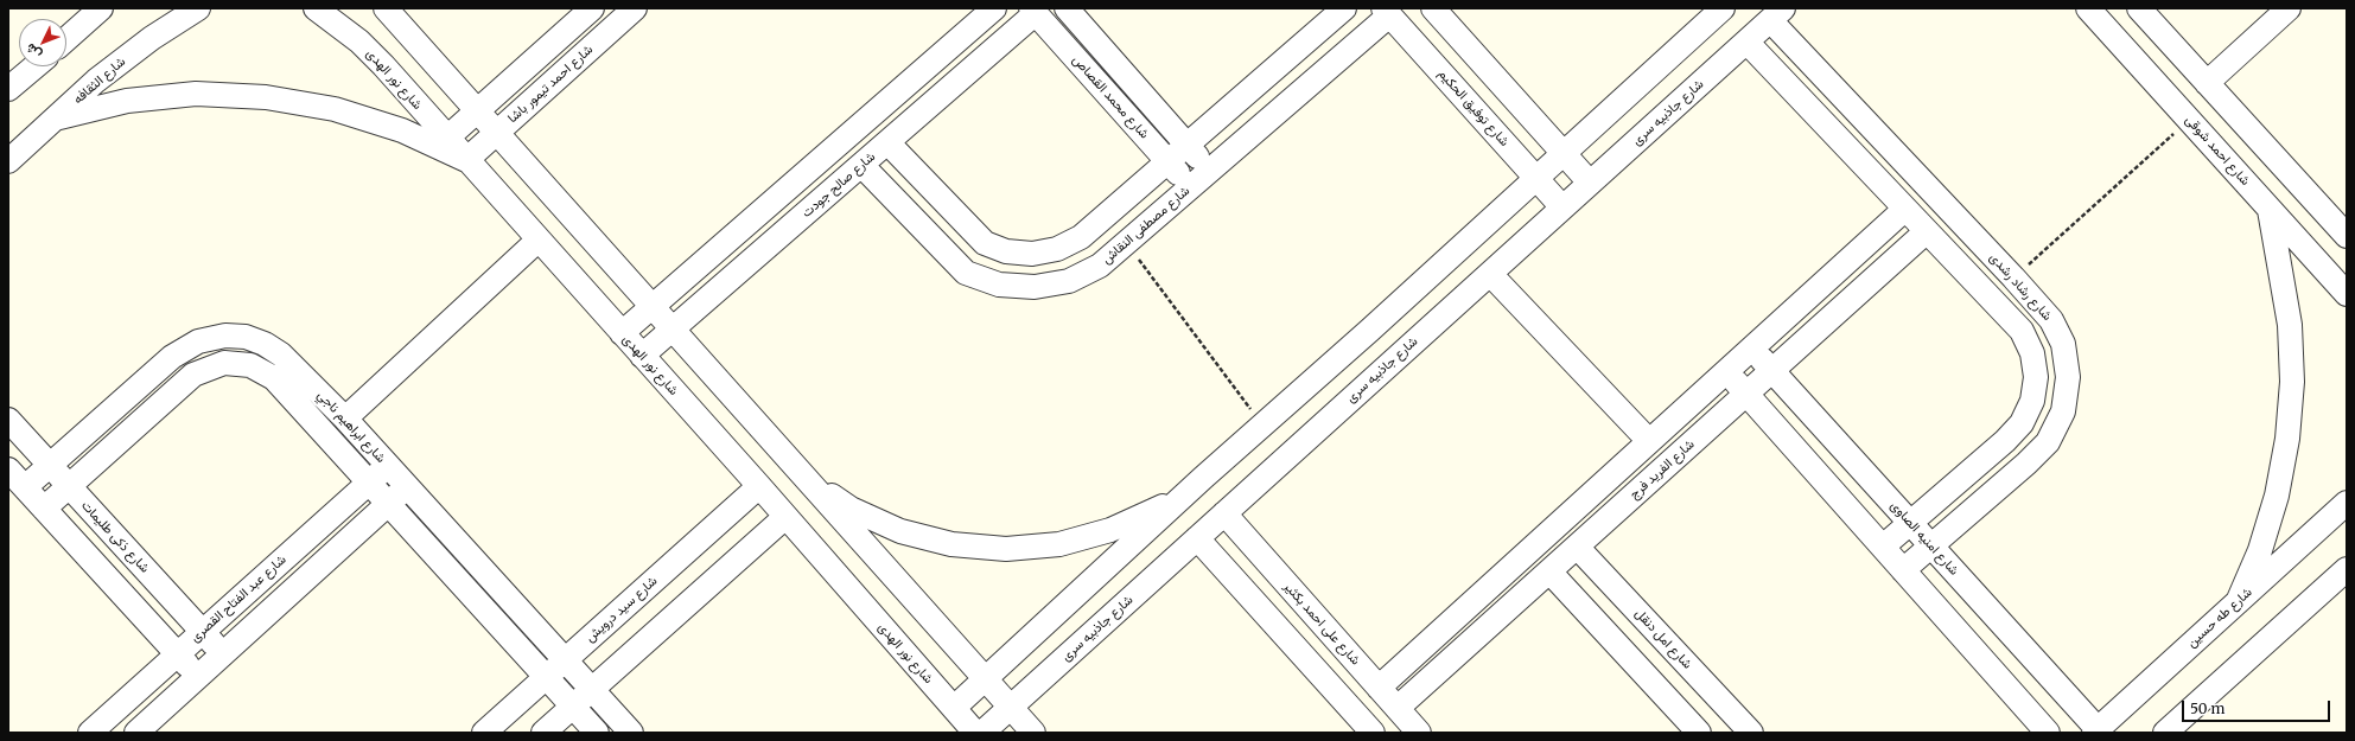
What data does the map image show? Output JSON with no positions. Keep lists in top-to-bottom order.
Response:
{
  "streets": {
    "street": [
      "شارع نور الهدى",
      "شارع الثقافه",
      "شارع احمد تيمور باشا",
      "شارع محمد القصاص",
      "شارع توفيق الحكيم",
      "شارع جاذبيه سرى",
      "شارع احمد شوقى",
      "شارع صالح جودت",
      "شارع مصطفى النقاش",
      "شارع رشاد رشدى",
      "شارع ابراهيم ناجي",
      "شارع الفريد فرج",
      "شارع ذكى طليمات",
      "شارع امنيه الصاوى",
      "شارع عبد الفتاح القصرى",
      "شارع سيد درويش",
      "شارع طه حسين",
      "شارع على احمد بكثير",
      "شارع امل دنقل"
    ]
  },
  "crossings": [
    ["شارع نور الهدى", "شارع احمد تيمور باشا"],
    ["شارع نور الهدى", "شارع صالح جودت"],
    ["شارع نور الهدى", "شارع سيد درويش"],
    ["شارع محمد القصاص", "شارع صالح جودت"],
    ["شارع محمد القصاص", "شارع مصطفى النقاش"],
    ["شارع توفيق الحكيم", "شارع جاذبيه سرى"],
    ["شارع توفيق الحكيم", "شارع مصطفى النقاش"],
    ["شارع جاذبيه سرى", "شارع رشاد رشدى"],
    ["شارع جاذبيه سرى", "شارع على احمد بكثير"],
    ["شارع صالح جودت", "شارع مصطفى النقاش"],
    ["شارع رشاد رشدى", "شارع امنيه الصاوى"],
    ["شارع ابراهيم ناجي", "شارع ذكى طليمات"],
    ["شارع ابراهيم ناجي", "شارع عبد الفتاح القصرى"],
    ["شارع ابراهيم ناجي", "شارع سيد درويش"],
    ["شارع الفريد فرج", "شارع امنيه الصاوى"],
    ["شارع الفريد فرج", "شارع على احمد بكثير"],
    ["شارع الفريد فرج", "شارع امل دنقل"],
    ["شارع ذكى طليمات", "شارع عبد الفتاح القصرى"],
    ["شارع امنيه الصاوى", "شارع طه حسين"]
  ],
  "scale_bar": "50 m",
  "north": "bottom left"
}
